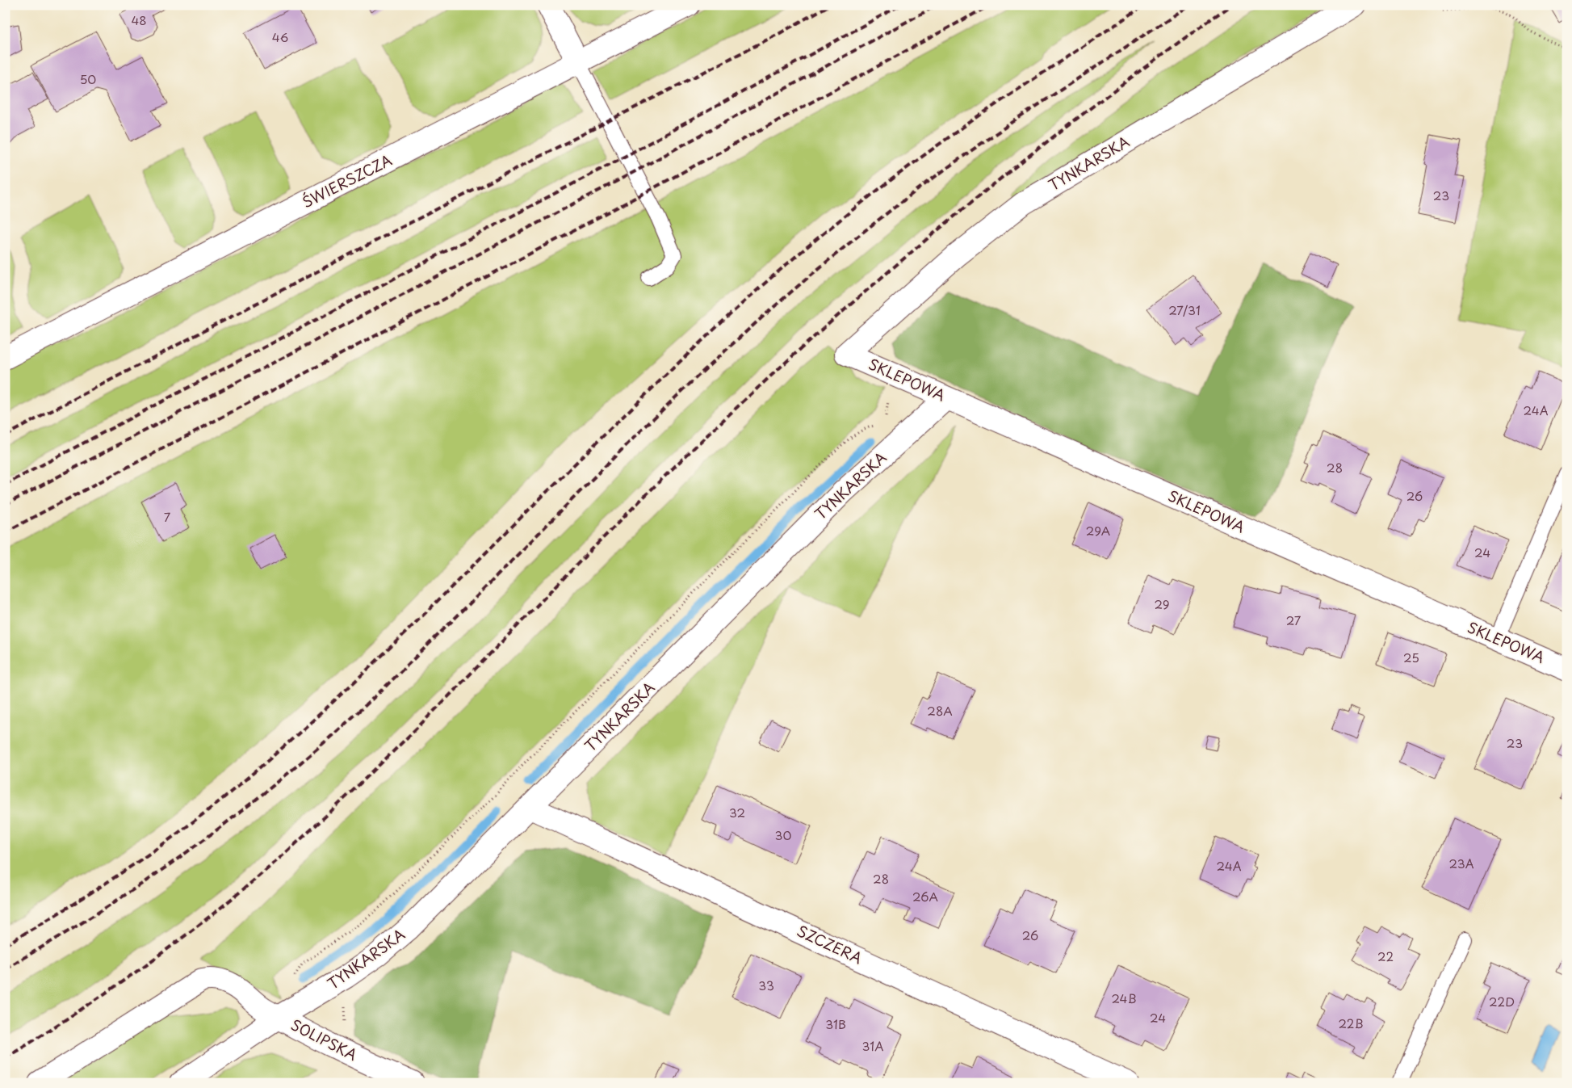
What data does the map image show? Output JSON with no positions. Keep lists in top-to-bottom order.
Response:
{
  "streets": {
    "street": [
      "TYNKARSKA",
      "ŚWIERSZCZA",
      "SKLEPOWA",
      "SZCZERA",
      "SOLIPSKA"
    ]
  },
  "crossings": [
    ["TYNKARSKA", "SKLEPOWA"],
    ["TYNKARSKA", "SZCZERA"],
    ["TYNKARSKA", "SOLIPSKA"]
  ],
  "house_numbers": [
    "48",
    "46",
    "50",
    "23",
    "27/31",
    "24A",
    "28",
    "26",
    "7",
    "29A",
    "24",
    "29",
    "27",
    "25",
    "28A",
    "23",
    "32",
    "30",
    "23A",
    "24A",
    "28",
    "26A",
    "26",
    "22",
    "33",
    "24B",
    "22D",
    "24",
    "22B",
    "31B",
    "31A"
  ]
}
